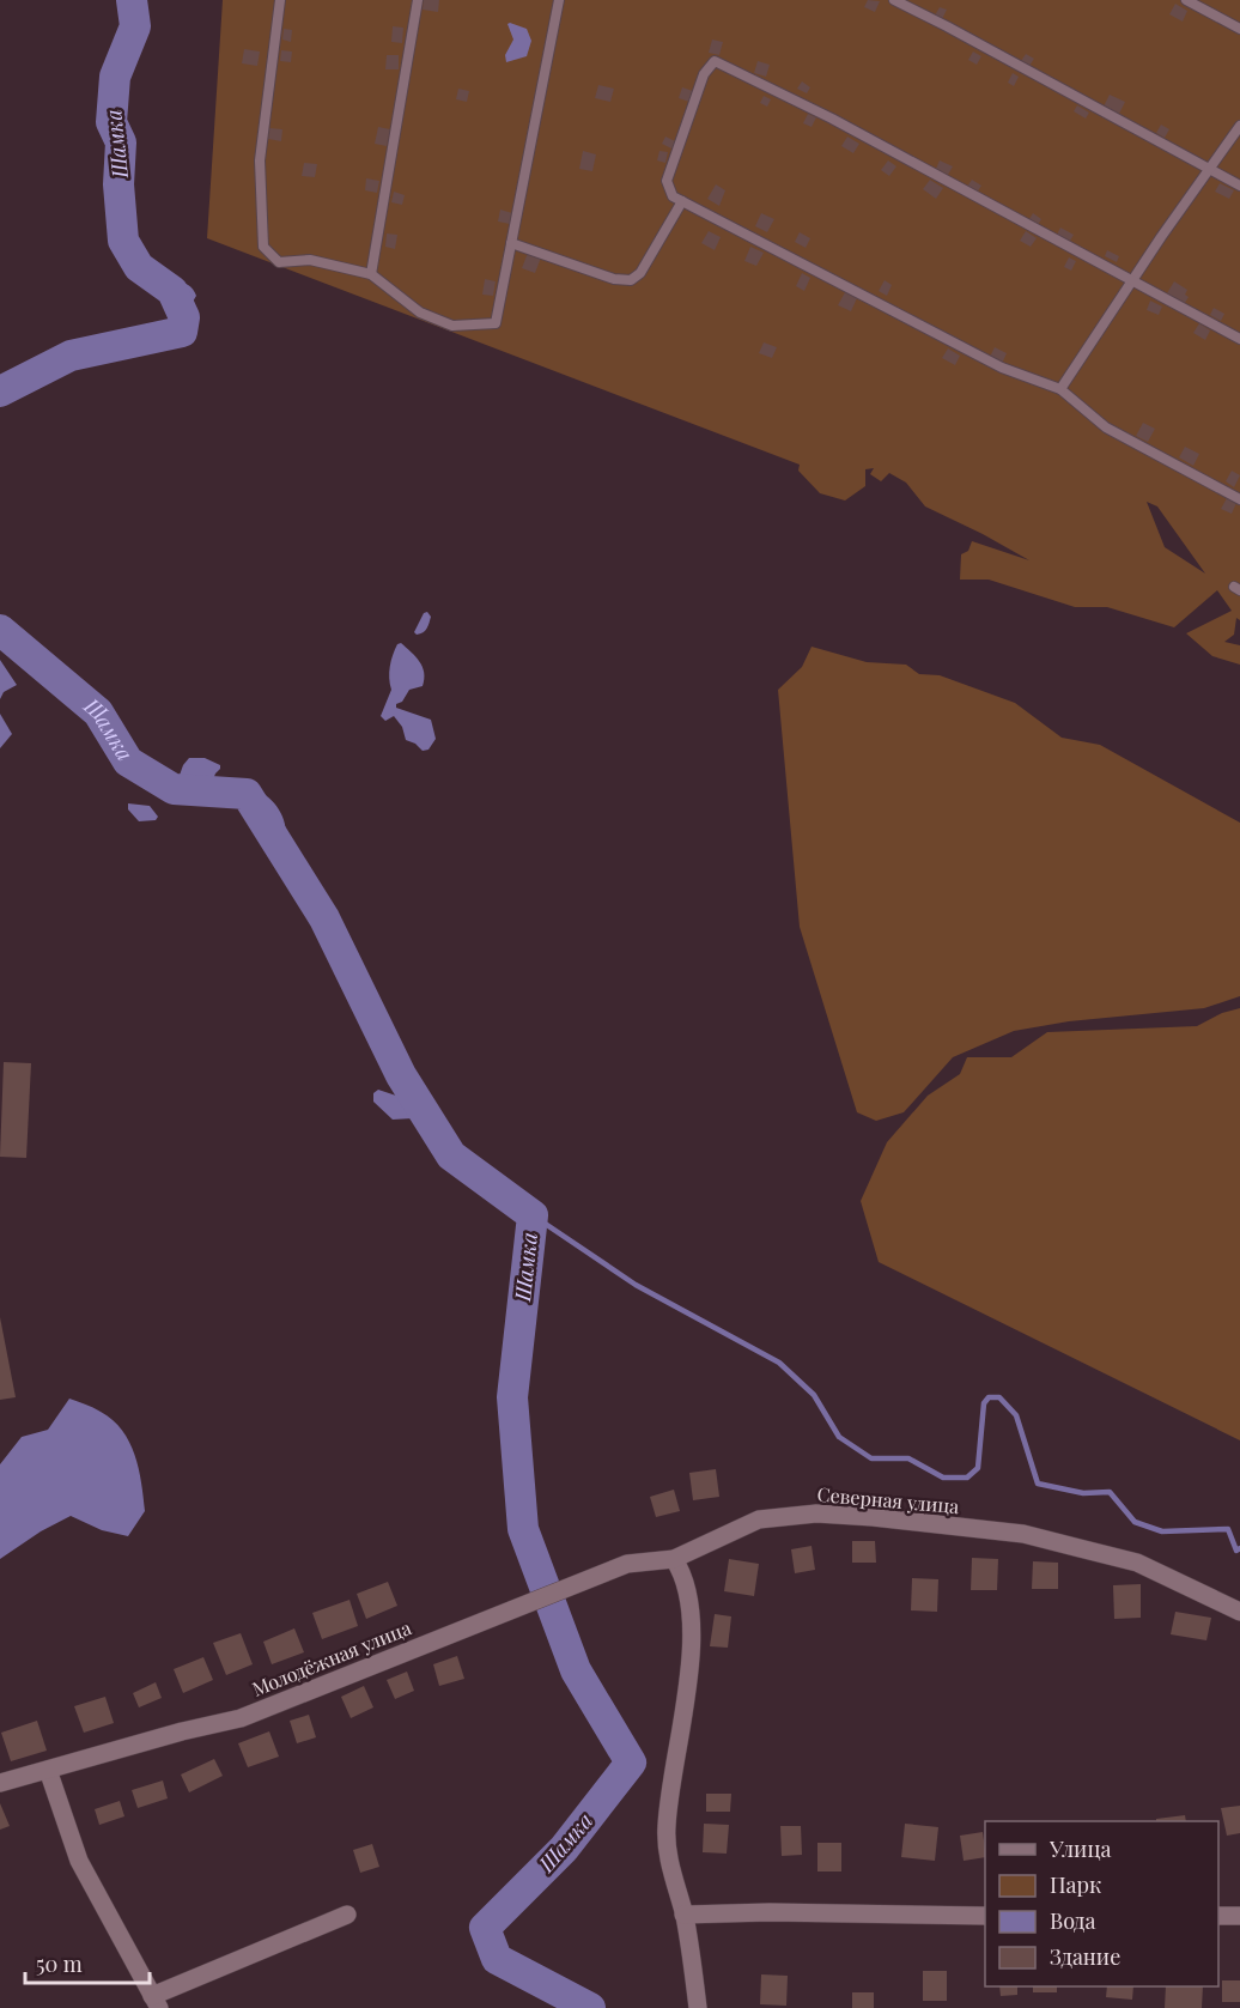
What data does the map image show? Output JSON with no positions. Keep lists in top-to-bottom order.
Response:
{
  "streets": {
    "street": ["Северная улица", "Молодёжная улица"]
  },
  "crossings": [
    ["Северная улица", "Молодёжная улица"]
  ],
  "water": ["Шамка"],
  "legend": [
    "Улица",
    "Парк",
    "Вода",
    "Здание"
  ],
  "scale_bar": "50 m"
}
